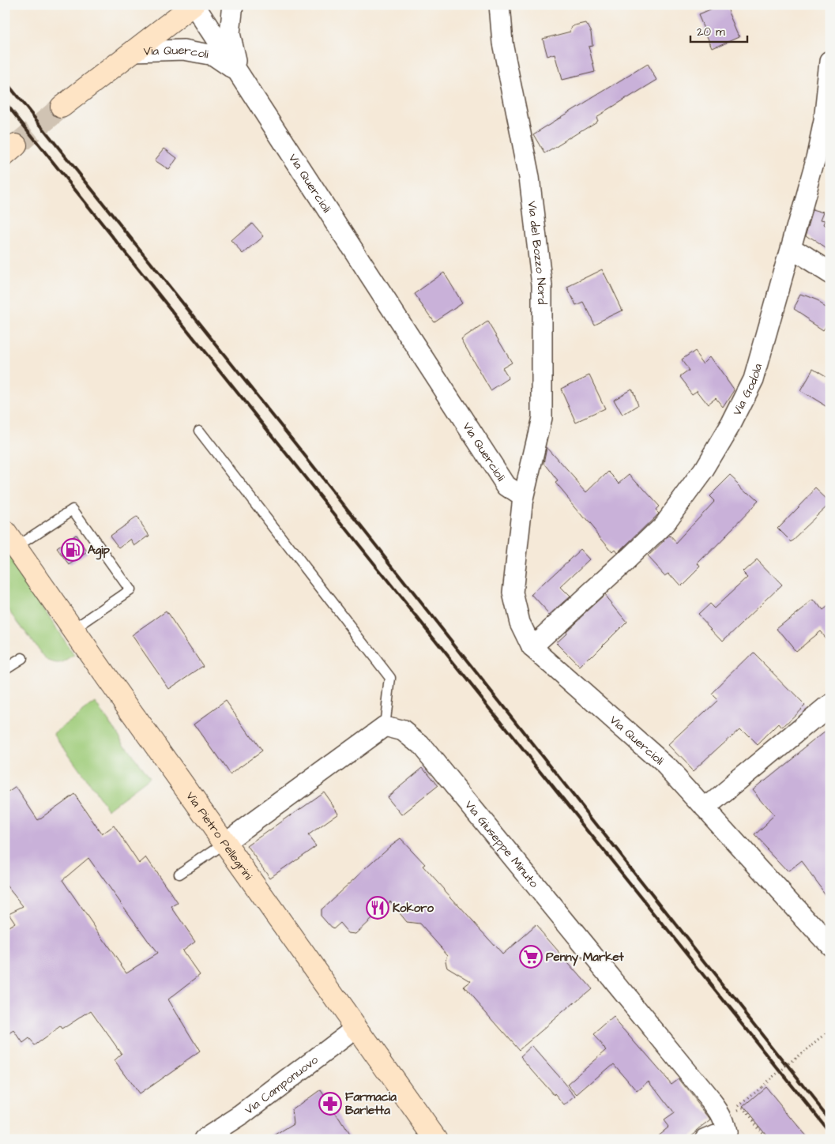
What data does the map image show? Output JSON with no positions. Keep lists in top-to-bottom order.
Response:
{
  "streets": {
    "main road": ["Via Pietro Pellegrini"],
    "street": [
      "Via Quercoli",
      "Via Quercioli",
      "Via del Bozzo Nord",
      "Via Godola",
      "Via Giuseppe Minuto",
      "Via Camponuovo"
    ]
  },
  "crossings": [
    ["Via Quercoli", "Via Quercioli"],
    ["Via Quercioli", "Via del Bozzo Nord"],
    ["Via Quercioli", "Via Godola"],
    ["Via Pietro Pellegrini", "Via Camponuovo"]
  ],
  "places": {
    "fuel station": ["Agip"],
    "restaurant": ["Kokoro"],
    "supermarket": ["Penny Market"],
    "pharmacy": ["Farmacia Barletta"]
  },
  "scale_bar": "20 m"
}
